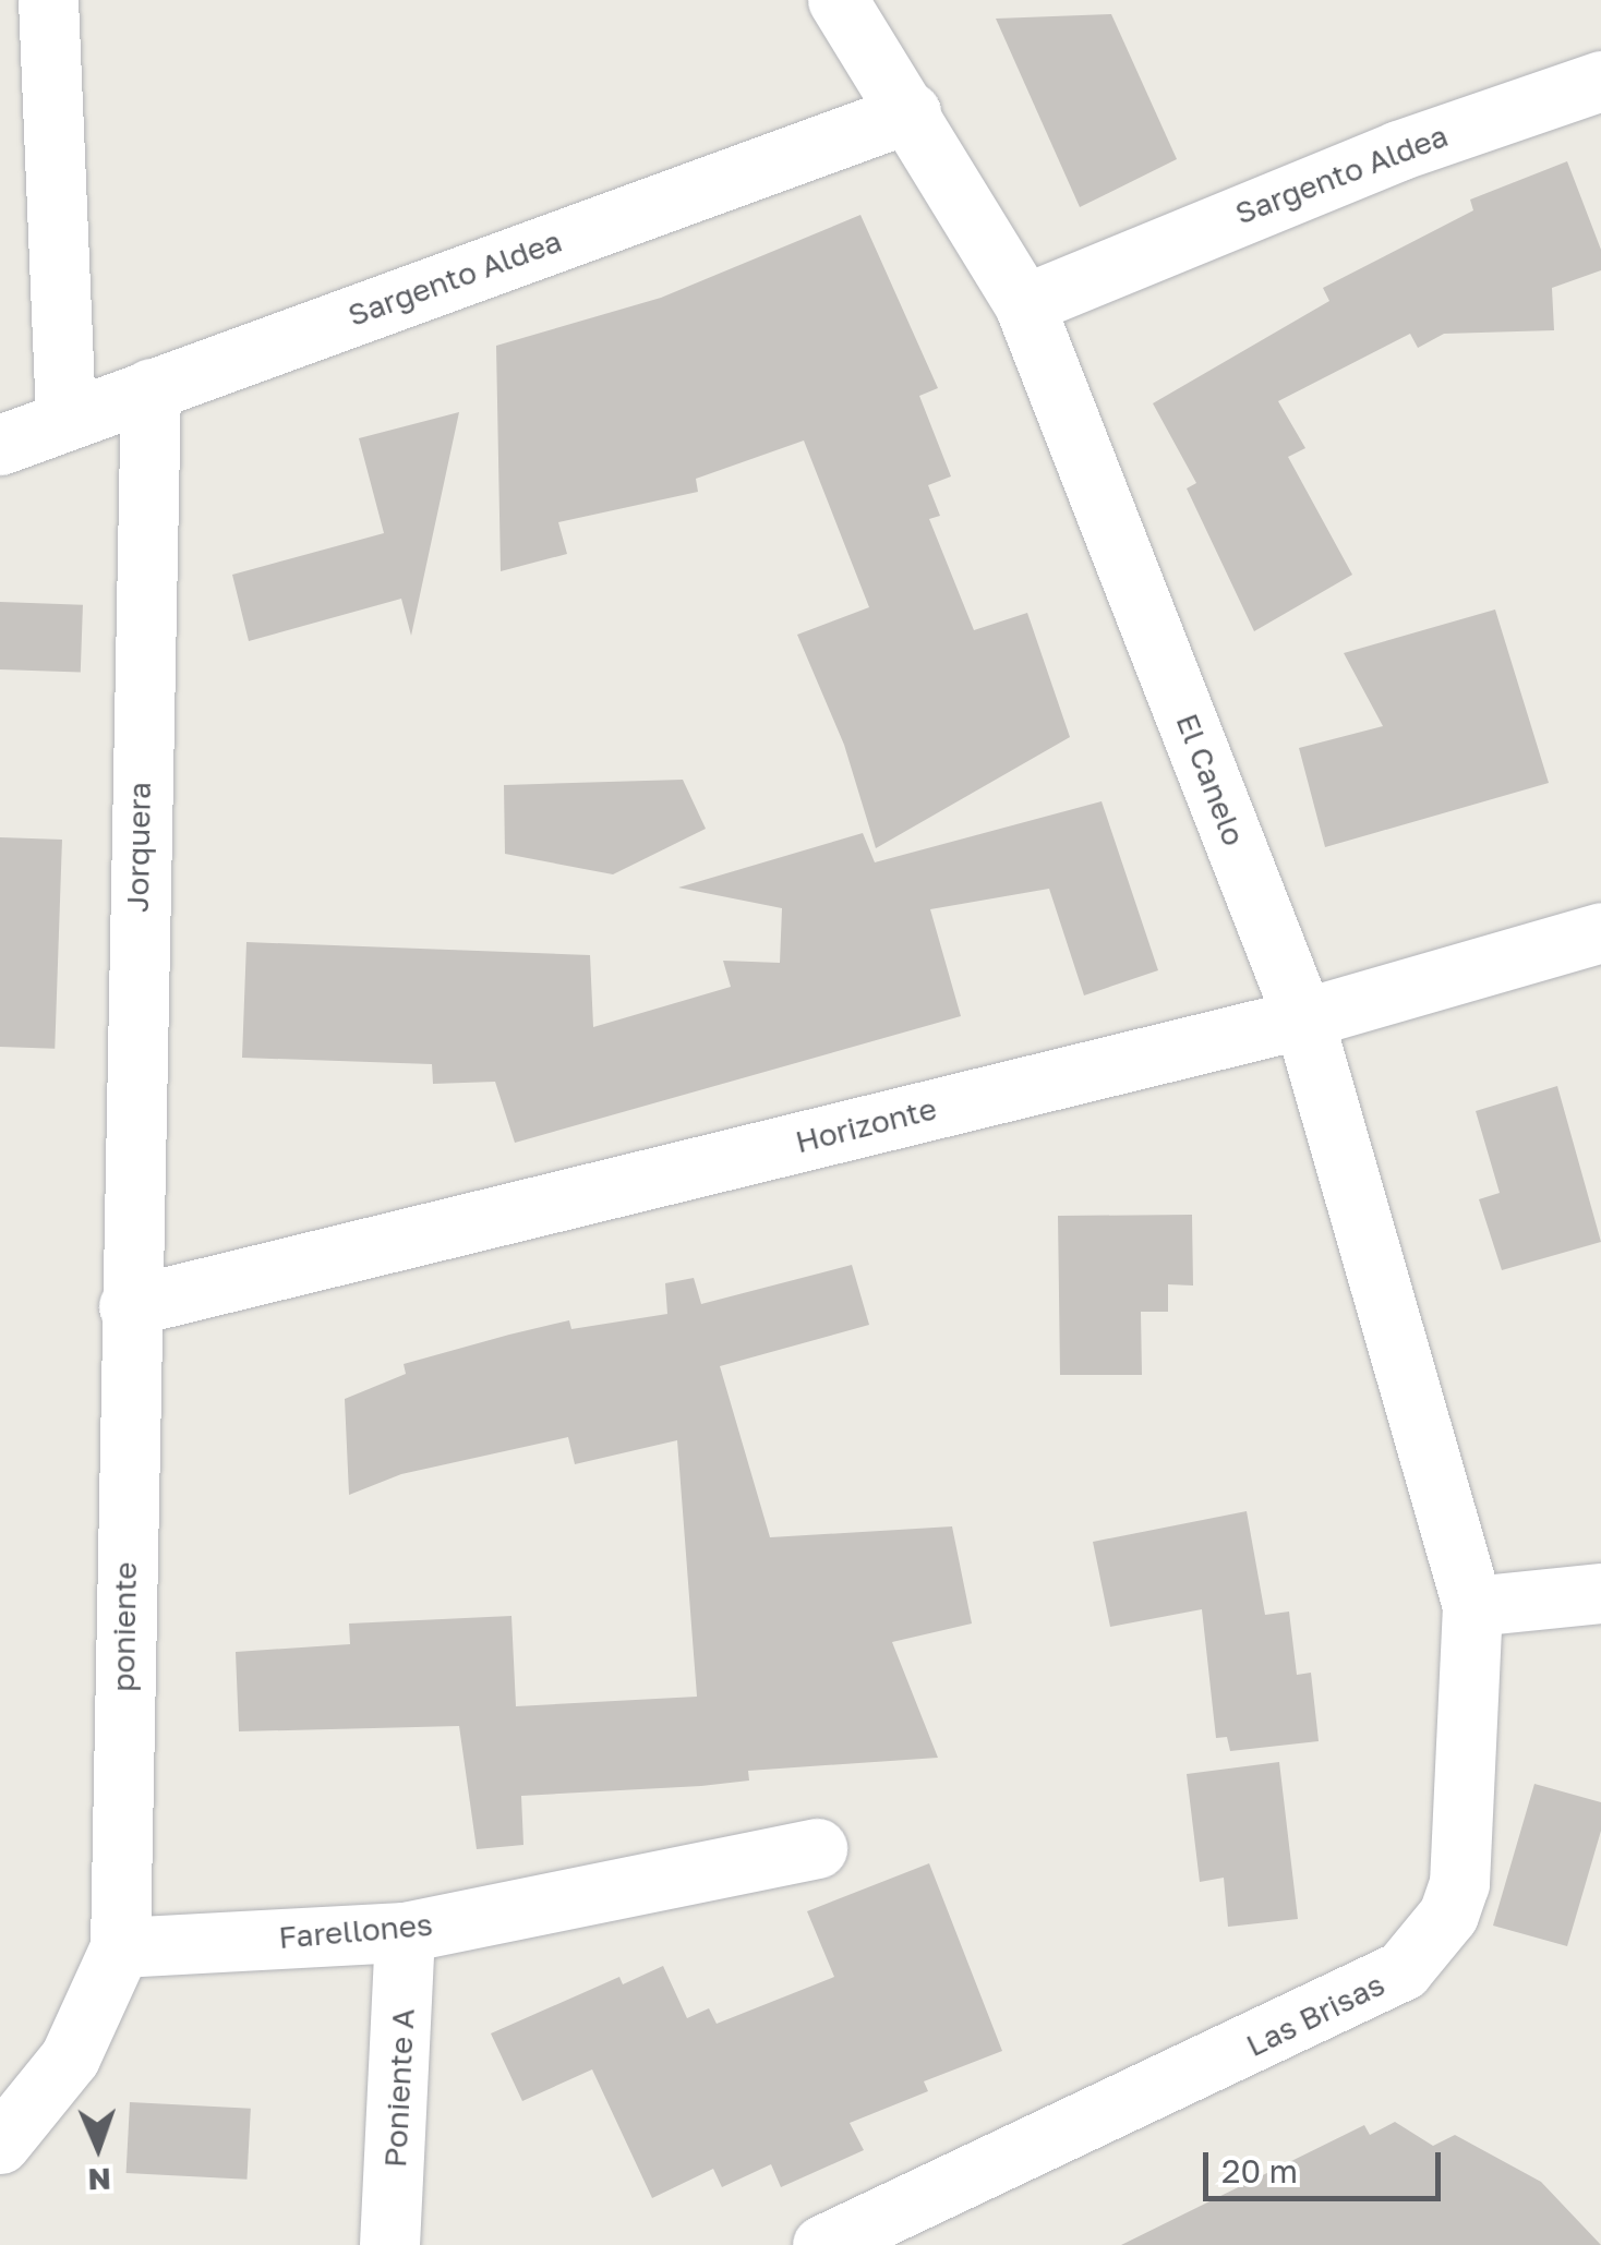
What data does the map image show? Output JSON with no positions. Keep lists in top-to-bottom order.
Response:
{
  "streets": {
    "street": [
      "Sargento Aldea",
      "El Canelo",
      "Jorquera",
      "Horizonte",
      "poniente",
      "Farellones",
      "Las Brisas",
      "Poniente A"
    ]
  },
  "crossings": [
    ["Sargento Aldea", "El Canelo"],
    ["Sargento Aldea", "Jorquera"],
    ["El Canelo", "Horizonte"],
    ["El Canelo", "Las Brisas"],
    ["Jorquera", "Horizonte"],
    ["Jorquera", "poniente"],
    ["Horizonte", "poniente"],
    ["poniente", "Farellones"],
    ["Farellones", "Poniente A"]
  ],
  "scale_bar": "20 m",
  "north": "bottom"
}
